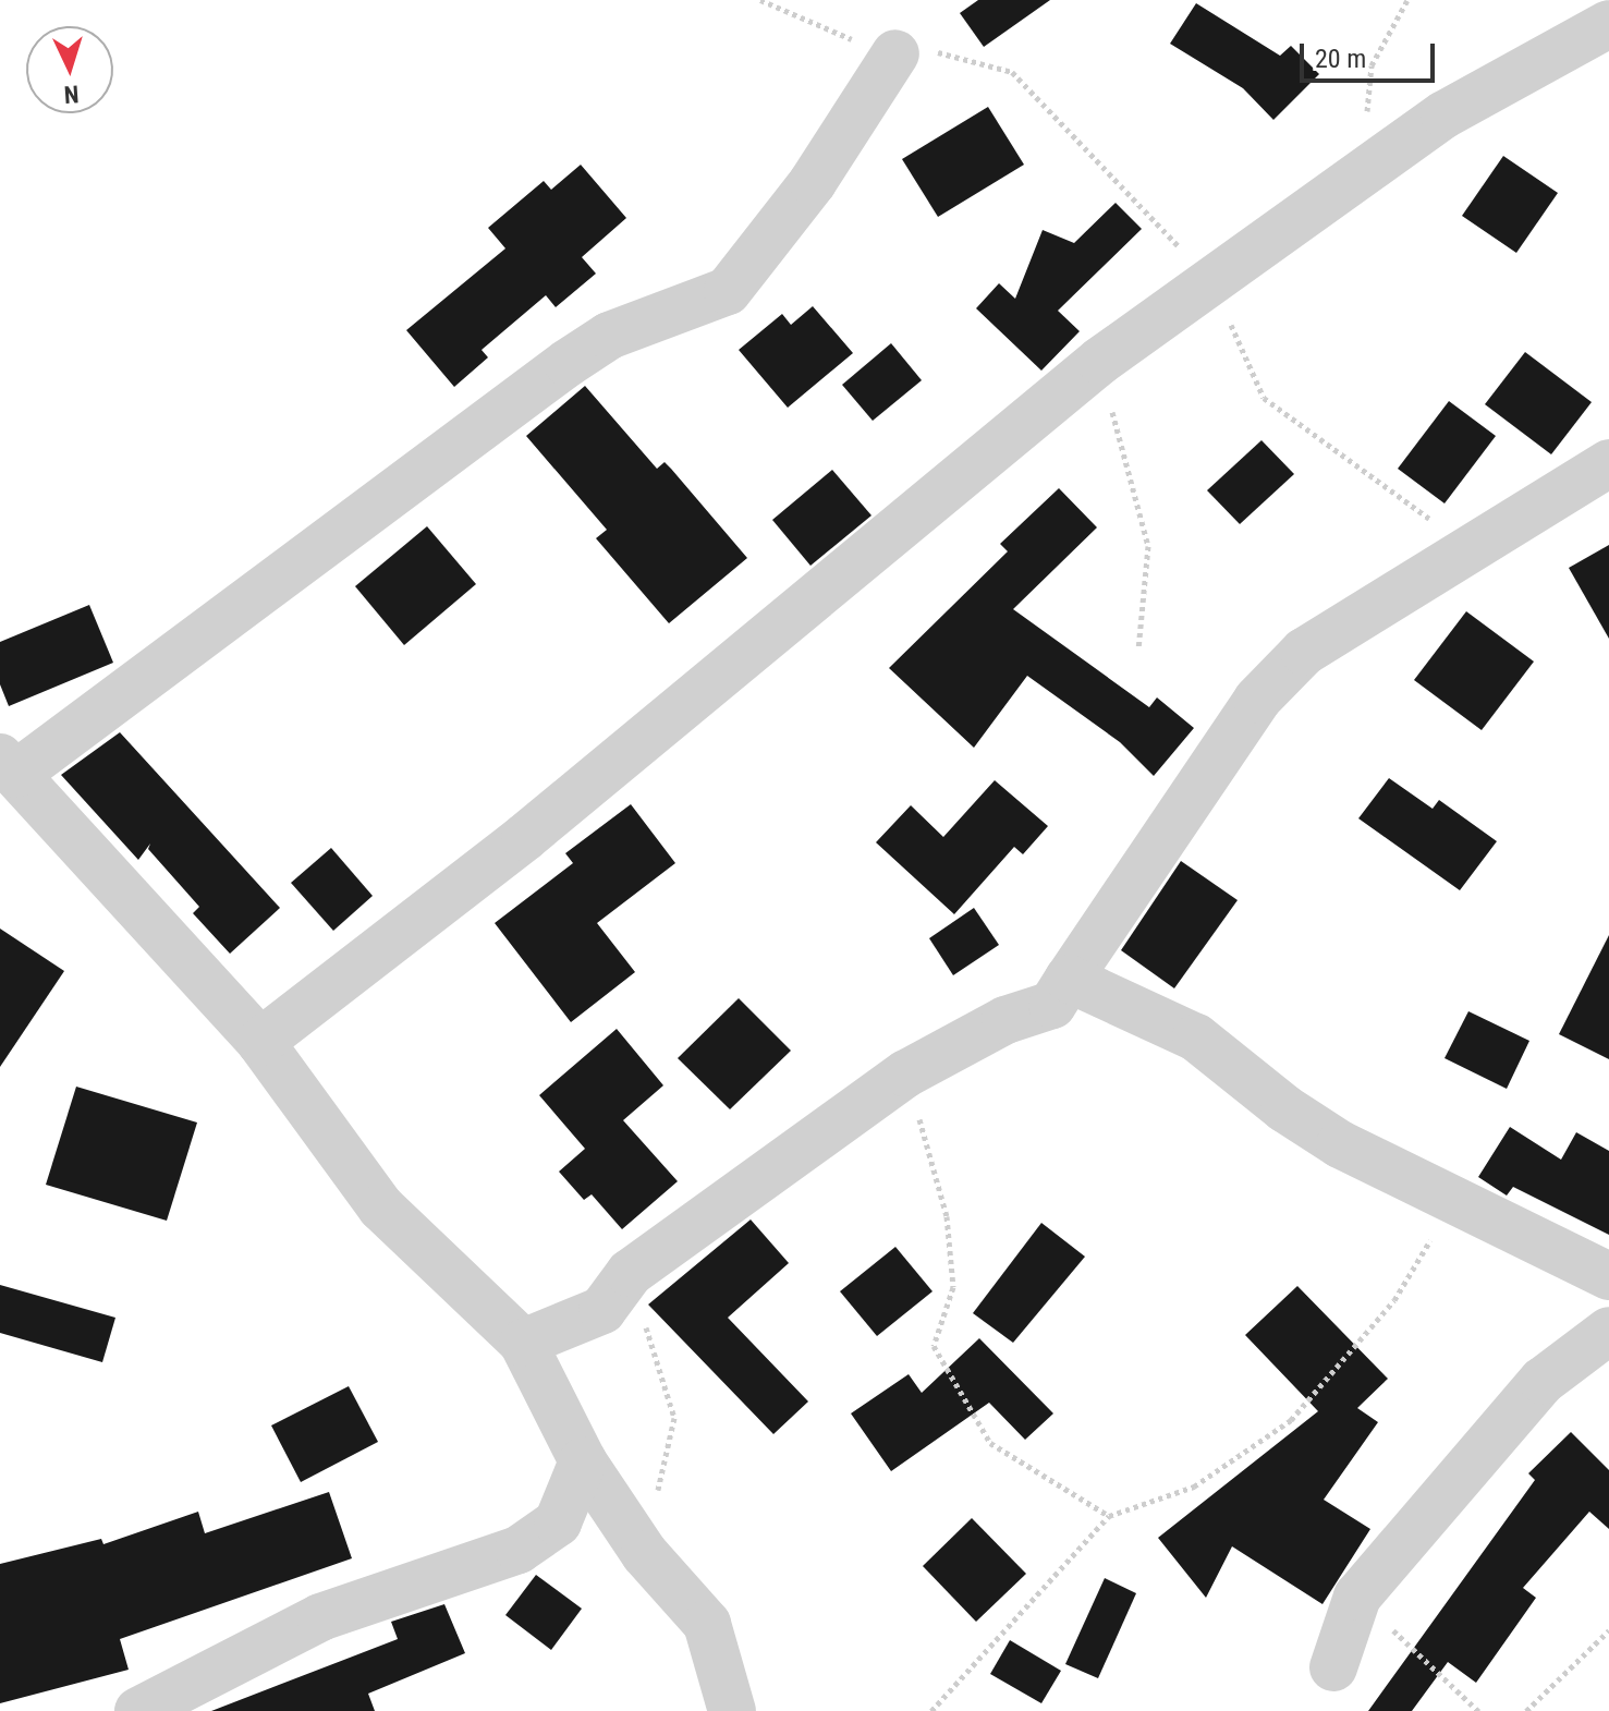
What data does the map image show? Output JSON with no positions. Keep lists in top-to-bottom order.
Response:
{
  "scale_bar": "20 m",
  "north": "bottom"
}
